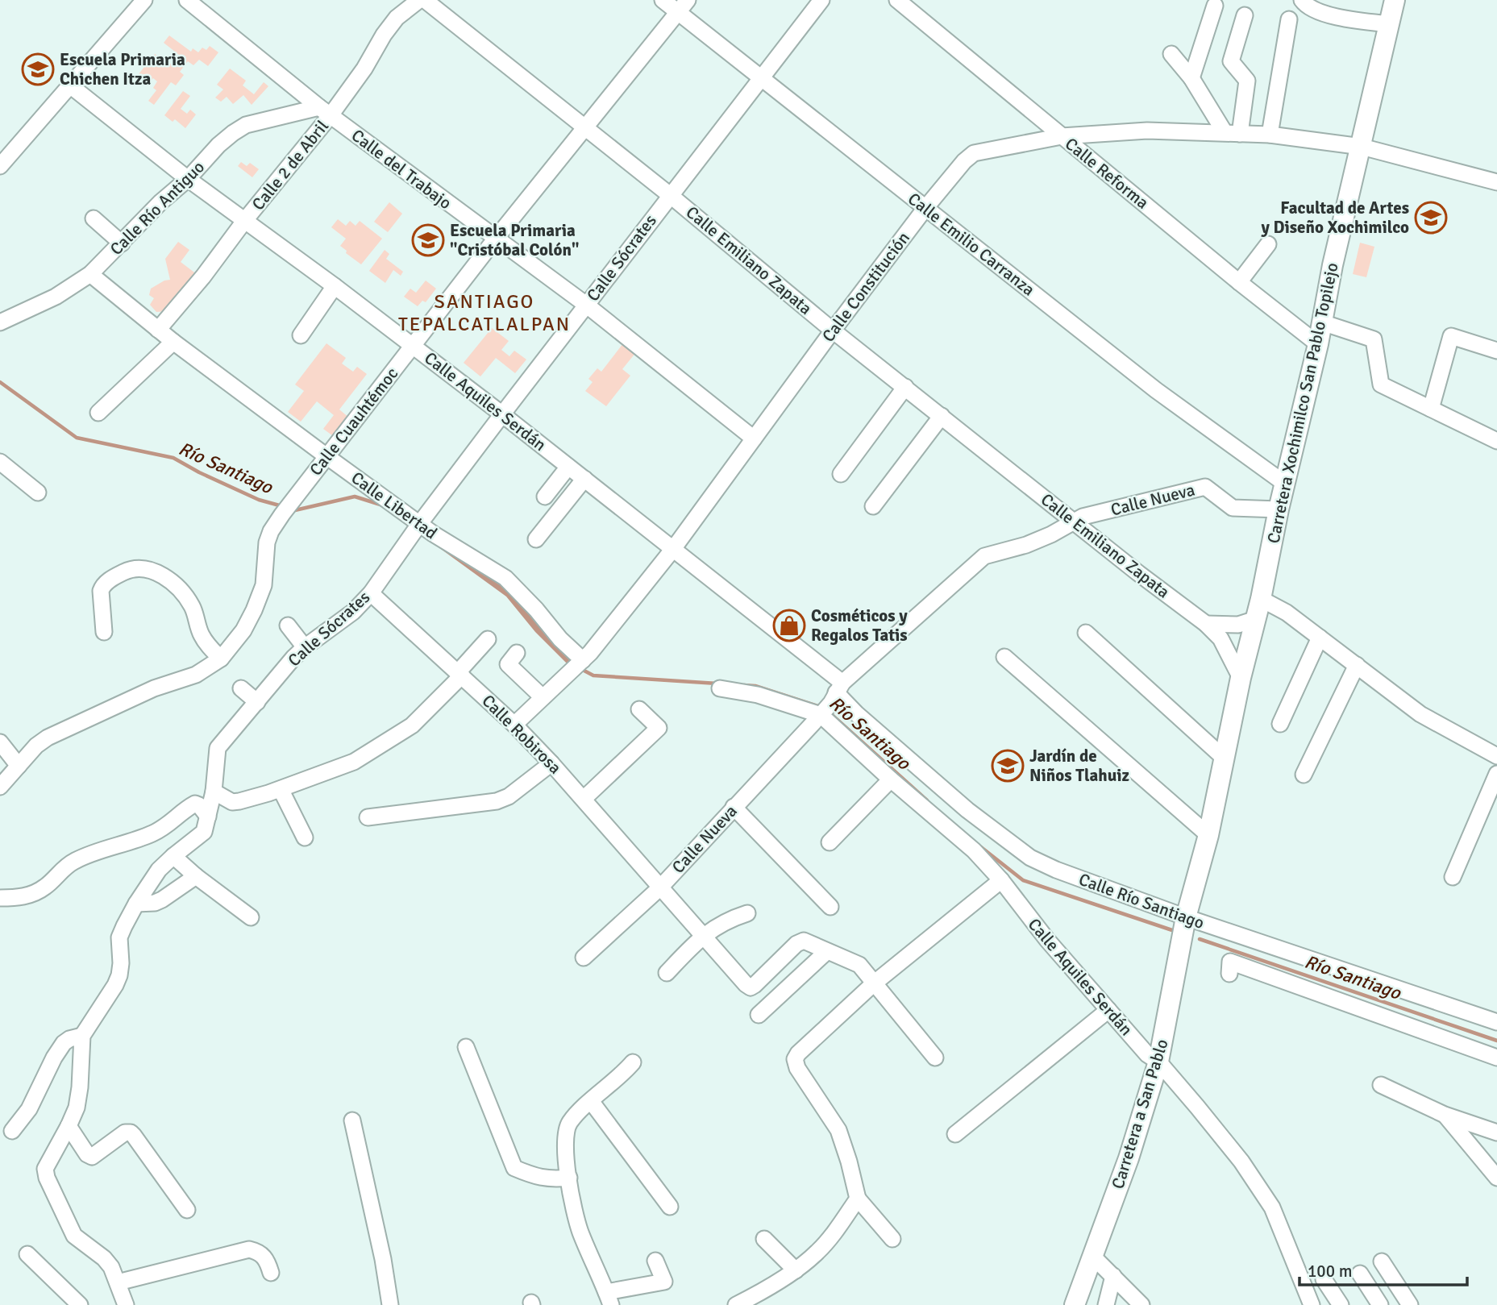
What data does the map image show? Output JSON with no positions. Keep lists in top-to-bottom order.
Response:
{
  "streets": {
    "main road": ["Carretera Xochimilco San Pablo Topilejo", "Carretera a San Pablo"],
    "street": [
      "Calle 2 de Abril",
      "Calle del Trabajo",
      "Calle Reforma",
      "Calle Río Antiguo",
      "Calle Emilio Carranza",
      "Calle Sócrates",
      "Calle Emiliano Zapata",
      "Calle Constitución",
      "Calle Aquiles Serdán",
      "Calle Cuauhtémoc",
      "Calle Nueva",
      "Calle Libertad",
      "Calle Robirosa",
      "Calle Río Santiago"
    ]
  },
  "crossings": [
    ["Calle 2 de Abril", "Calle del Trabajo"],
    ["Calle 2 de Abril", "Calle Río Antiguo"],
    ["Calle 2 de Abril", "Calle Aquiles Serdán"],
    ["Calle 2 de Abril", "Calle Libertad"],
    ["Calle del Trabajo", "Calle Río Antiguo"],
    ["Calle del Trabajo", "Calle Sócrates"],
    ["Calle del Trabajo", "Calle Constitución"],
    ["Calle del Trabajo", "Calle Cuauhtémoc"],
    ["Calle Reforma", "Calle Constitución"],
    ["Calle Reforma", "Carretera Xochimilco San Pablo Topilejo"],
    ["Calle Río Antiguo", "Calle Aquiles Serdán"],
    ["Calle Río Antiguo", "Calle Libertad"],
    ["Calle Emilio Carranza", "Calle Sócrates"],
    ["Calle Emilio Carranza", "Calle Constitución"],
    ["Calle Emilio Carranza", "Carretera Xochimilco San Pablo Topilejo"],
    ["Calle Emilio Carranza", "Calle Cuauhtémoc"],
    ["Calle Sócrates", "Calle Emiliano Zapata"],
    ["Calle Sócrates", "Calle Aquiles Serdán"],
    ["Calle Sócrates", "Calle Libertad"],
    ["Calle Sócrates", "Calle Robirosa"],
    ["Calle Emiliano Zapata", "Calle Constitución"],
    ["Calle Emiliano Zapata", "Carretera Xochimilco San Pablo Topilejo"],
    ["Calle Emiliano Zapata", "Calle Cuauhtémoc"],
    ["Calle Emiliano Zapata", "Calle Nueva"],
    ["Calle Constitución", "Calle Aquiles Serdán"],
    ["Calle Constitución", "Carretera Xochimilco San Pablo Topilejo"],
    ["Calle Constitución", "Calle Libertad"],
    ["Calle Constitución", "Calle Robirosa"],
    ["Calle Aquiles Serdán", "Calle Cuauhtémoc"],
    ["Calle Aquiles Serdán", "Calle Nueva"],
    ["Calle Aquiles Serdán", "Calle Río Santiago"],
    ["Calle Aquiles Serdán", "Carretera a San Pablo"],
    ["Carretera Xochimilco San Pablo Topilejo", "Calle Nueva"],
    ["Carretera Xochimilco San Pablo Topilejo", "Carretera a San Pablo"],
    ["Calle Cuauhtémoc", "Calle Libertad"],
    ["Calle Nueva", "Calle Robirosa"],
    ["Calle Nueva", "Calle Río Santiago"],
    ["Calle Río Santiago", "Carretera a San Pablo"]
  ],
  "districts": ["SANTIAGO TEPALCATLALPAN"],
  "water": ["Río Santiago"],
  "places": {
    "school or university": [
      "Escuela Primaria Chichen Itza",
      "Facultad de Artes y Diseño Xochimilco",
      "Escuela Primaria \"Cristóbal Colón\"",
      "Jardín de Niños Tlahuiz"
    ],
    "shop": ["Cosméticos y Regalos Tatis"]
  },
  "scale_bar": "100 m"
}
